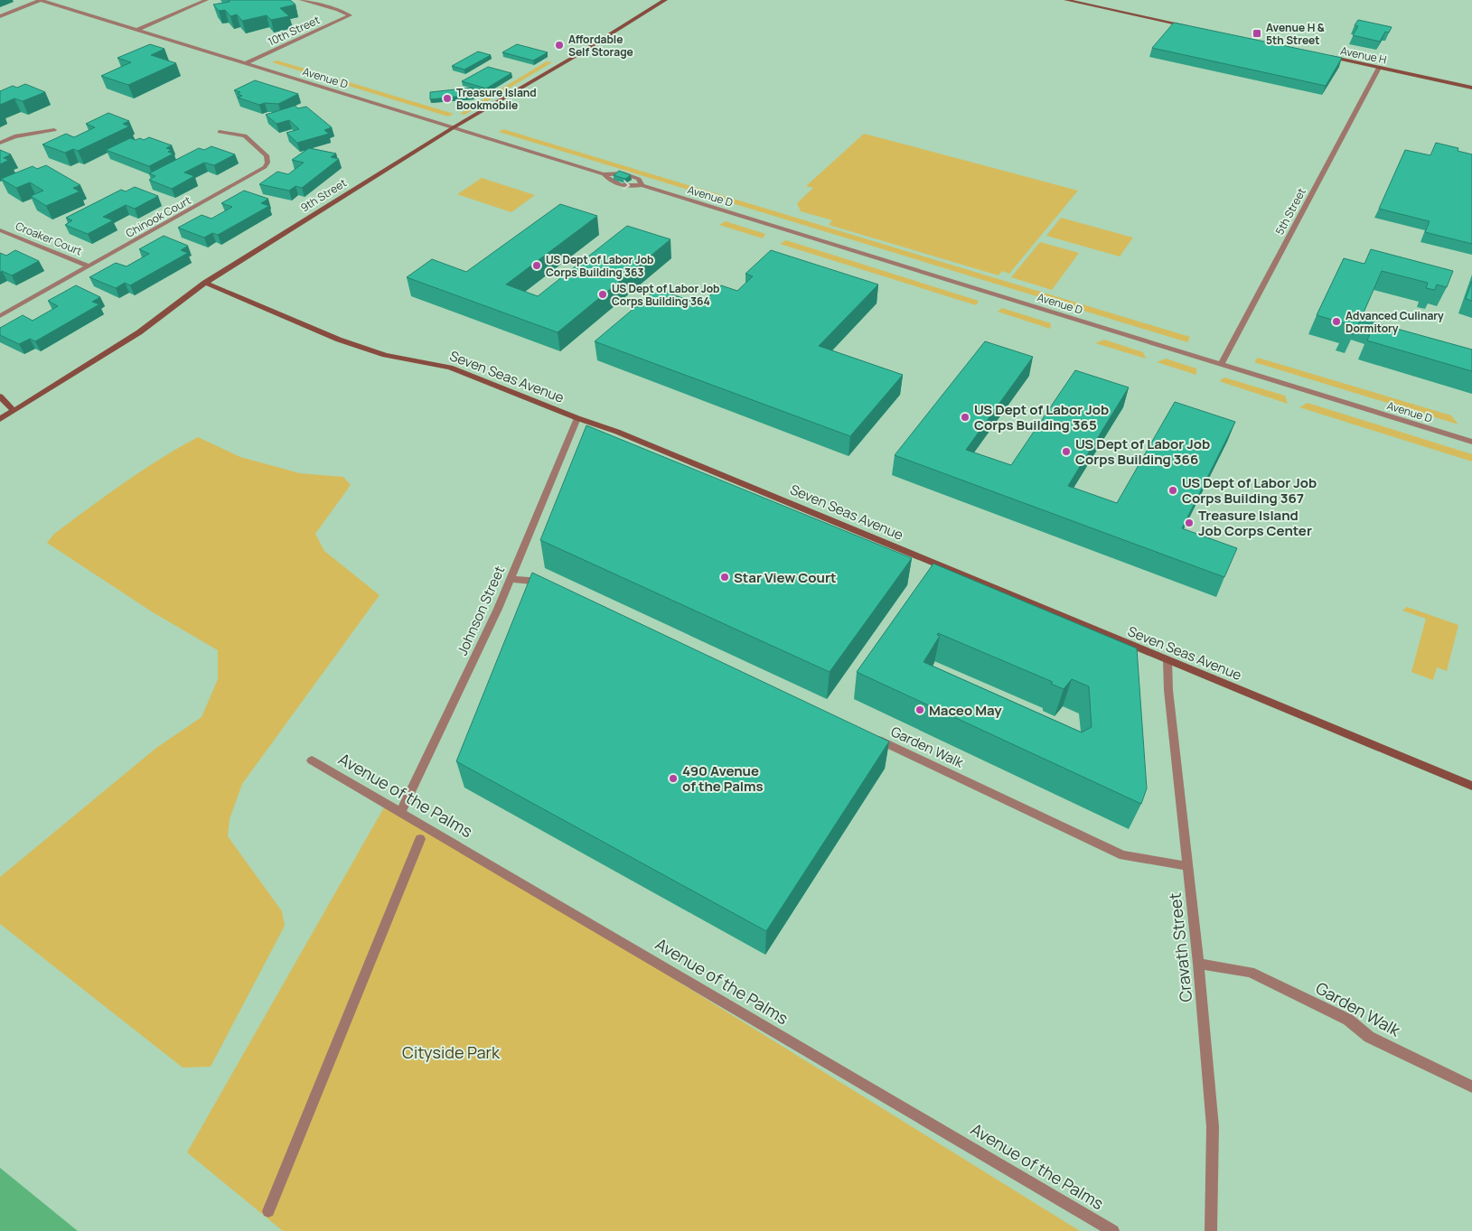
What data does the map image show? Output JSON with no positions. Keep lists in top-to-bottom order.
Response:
{
  "streets": {
    "street": [
      "10th Street",
      "Avenue H",
      "Avenue D",
      "9th Street",
      "5th Street",
      "Chinook Court",
      "Croaker Court",
      "Seven Seas Avenue",
      "Johnson Street",
      "Garden Walk",
      "Avenue of the Palms",
      "Cravath Street"
    ]
  },
  "crossings": [
    ["10th Street", "Avenue D"],
    ["Avenue H", "5th Street"],
    ["Avenue D", "9th Street"],
    ["Avenue D", "5th Street"],
    ["9th Street", "Seven Seas Avenue"],
    ["Chinook Court", "Croaker Court"],
    ["Seven Seas Avenue", "Johnson Street"],
    ["Seven Seas Avenue", "Cravath Street"],
    ["Johnson Street", "Avenue of the Palms"],
    ["Garden Walk", "Cravath Street"]
  ],
  "parks": ["Cityside Park"],
  "places": {
    "transit": ["Avenue H & 5th Street"],
    "other": [
      "Affordable Self Storage",
      "Treasure Island Bookmobile",
      "US Dept of Labor Job Corps Building 363",
      "US Dept of Labor Job Corps Building 364",
      "Advanced Culinary Dormitory",
      "US Dept of Labor Job Corps Building 365",
      "US Dept of Labor Job Corps Building 366",
      "US Dept of Labor Job Corps Building 367",
      "Treasure Island Job Corps Center",
      "Star View Court",
      "Maceo May",
      "490 Avenue of the Palms"
    ]
  }
}
